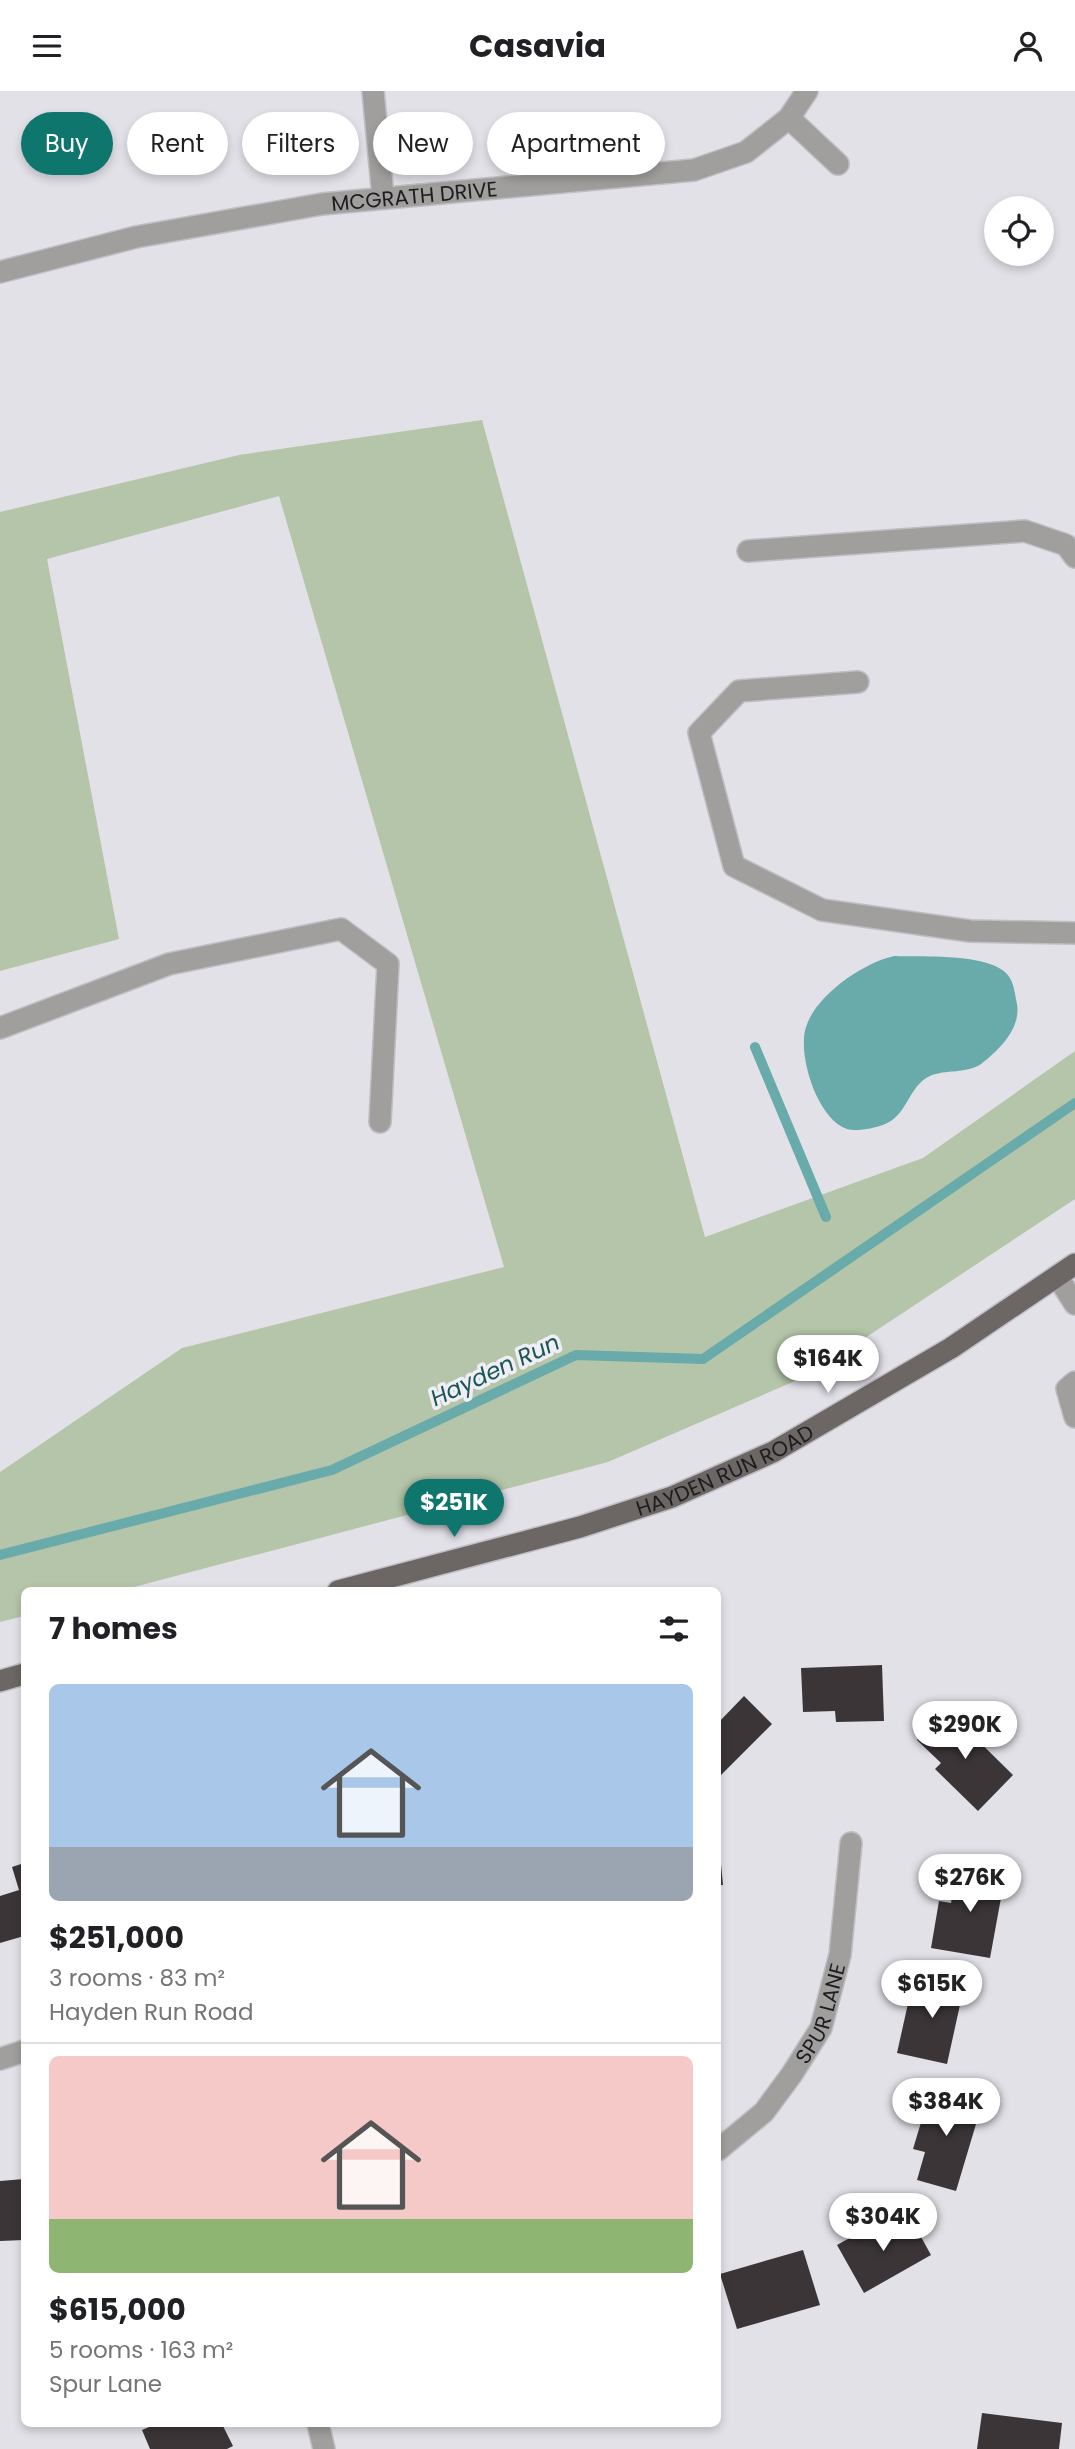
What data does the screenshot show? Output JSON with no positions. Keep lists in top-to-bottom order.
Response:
{
  "streets": {
    "main road": ["HAYDEN RUN ROAD"],
    "street": ["MCGRATH DRIVE", "SPUR LANE"]
  },
  "water": ["Hayden Run"],
  "page": {
    "header": "Casavia",
    "chip": [
      "Buy",
      "Rent",
      "Filters",
      "New",
      "Apartment"
    ],
    "price": [
      "$164K",
      "$251K",
      "$290K",
      "$276K",
      "$615K",
      "$384K",
      "$304K"
    ],
    "heading": "7 homes",
    "list": [
      {
        "name": "$251,000",
        "note": "3 rooms · 83 m² · Hayden Run Road"
      },
      {
        "name": "$615,000",
        "note": "5 rooms · 163 m² · Spur Lane"
      }
    ]
  }
}
